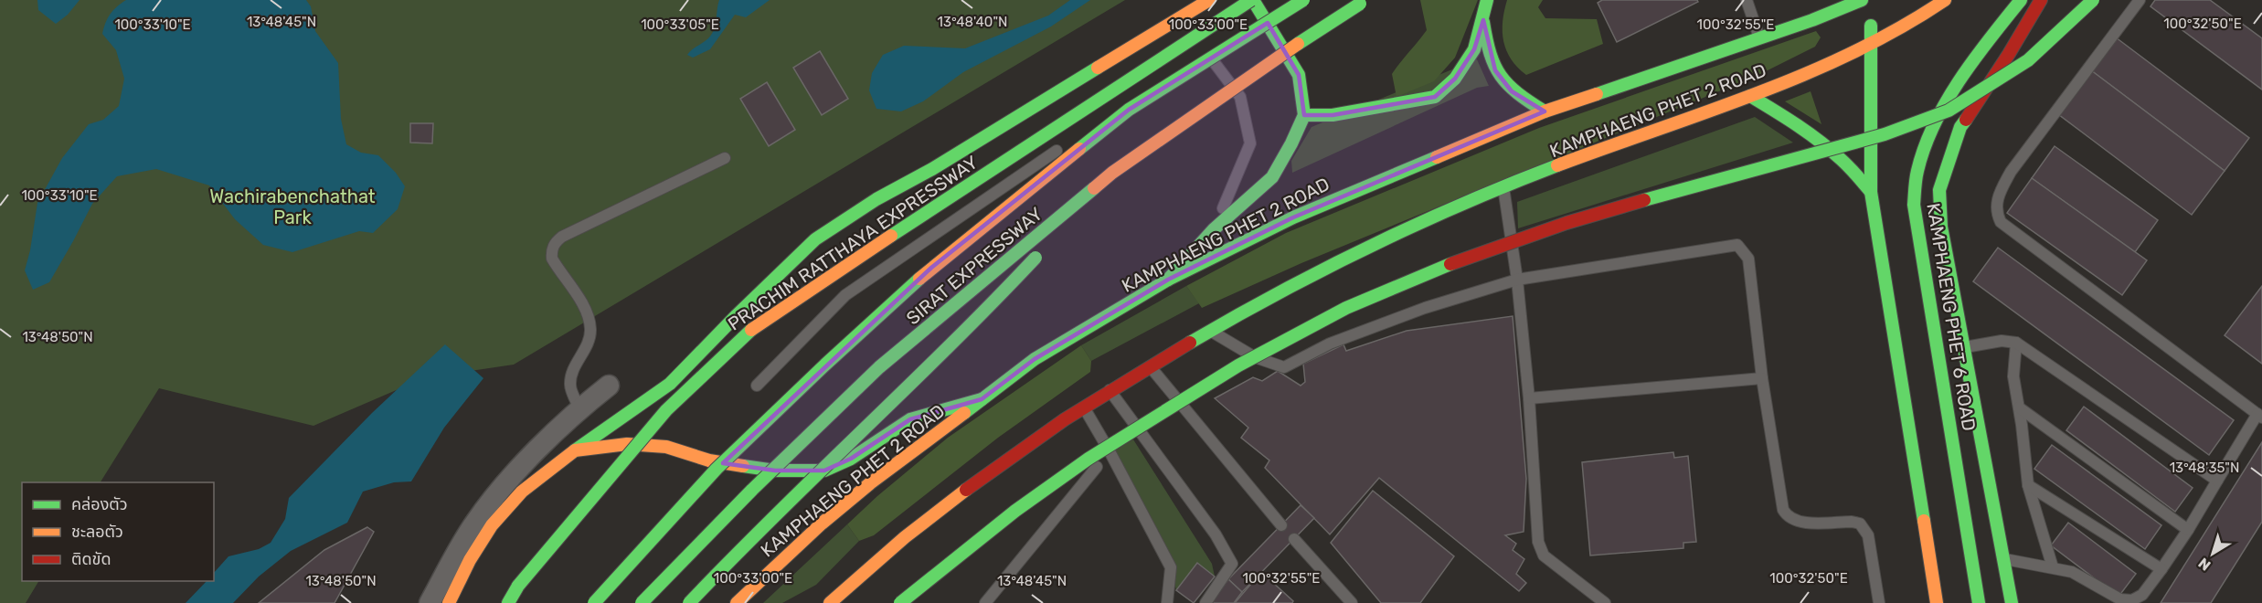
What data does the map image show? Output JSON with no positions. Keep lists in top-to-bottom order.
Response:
{
  "streets": {
    "main road": [
      "KAMPHAENG PHET 2 ROAD",
      "PRACHIM RATTHAYA EXPRESSWAY",
      "SIRAT EXPRESSWAY",
      "KAMPHAENG PHET 6 ROAD"
    ]
  },
  "parks": ["Wachirabenchathat Park"],
  "legend": ["คล่องตัว", "ชะลอตัว", "ติดขัด"],
  "north": "bottom left",
  "coordinates": [
    "13°48'45\"N",
    "13°48'40\"N",
    "100°32'50\"E",
    "100°33'10\"E",
    "100°33'05\"E",
    "100°33'00\"E",
    "100°32'55\"E",
    "13°48'50\"N",
    "13°48'35\"N"
  ]
}
